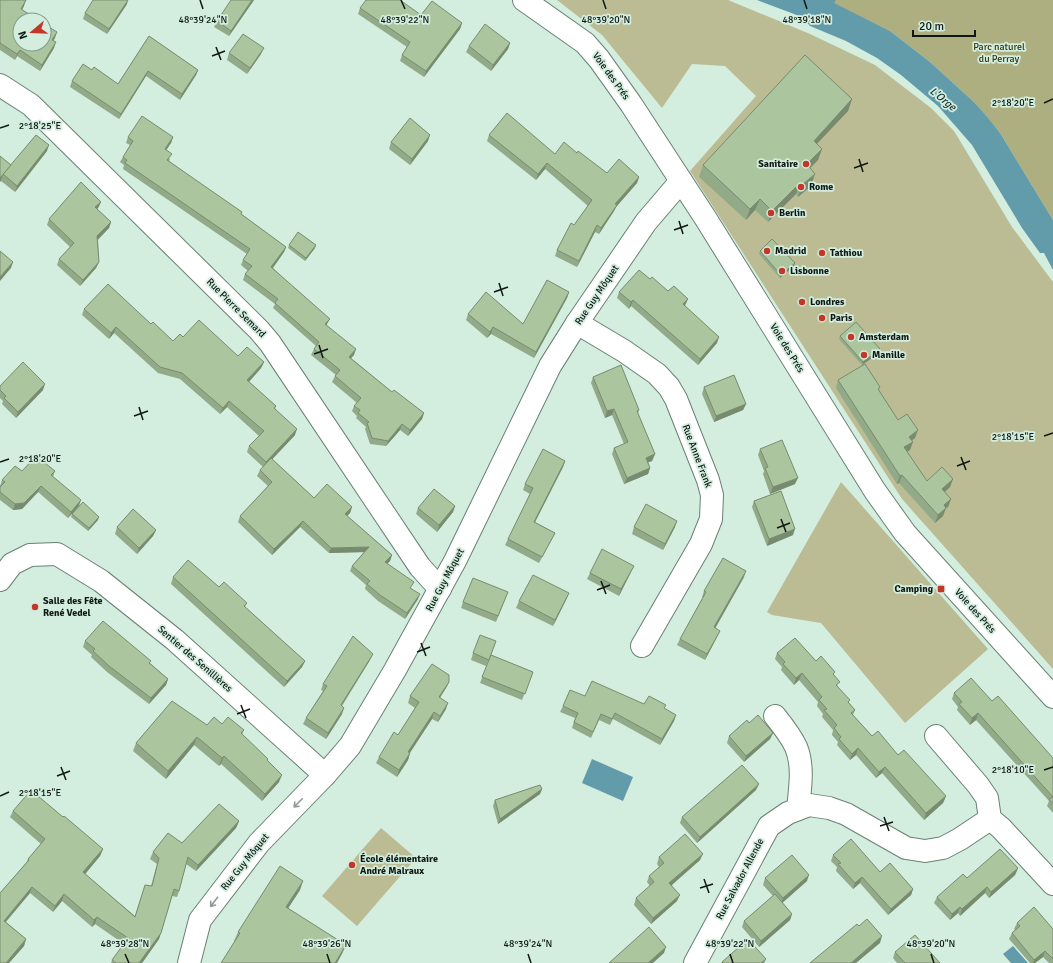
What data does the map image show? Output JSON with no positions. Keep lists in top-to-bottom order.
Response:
{
  "streets": {
    "street": [
      "Voie des Prés",
      "Rue Guy Môquet",
      "Rue Pierre Semard",
      "Rue Anne Frank",
      "Sentier des Senillières",
      "Rue Salvador Allende"
    ]
  },
  "crossings": [
    ["Voie des Prés", "Rue Guy Môquet"],
    ["Rue Guy Môquet", "Rue Pierre Semard"],
    ["Rue Guy Môquet", "Rue Anne Frank"],
    ["Rue Guy Môquet", "Sentier des Senillières"]
  ],
  "water": ["L'Orge"],
  "parks": ["Parc naturel du Perray"],
  "places": {
    "other": [
      "Sanitaire",
      "Rome",
      "Berlin",
      "Madrid",
      "Tathiou",
      "Lisbonne",
      "Londres",
      "Paris",
      "Amsterdam",
      "Manille",
      "Salle des Fête René Vedel",
      "École élémentaire André Malraux"
    ],
    "transit": ["Camping"]
  },
  "scale_bar": "20 m",
  "north": "left",
  "coordinates": [
    "48°39'24\"N",
    "48°39'22\"N",
    "48°39'20\"N",
    "48°39'18\"N",
    "2°18'20\"E",
    "2°18'25\"E",
    "2°18'15\"E",
    "2°18'10\"E",
    "48°39'28\"N",
    "48°39'26\"N"
  ]
}
